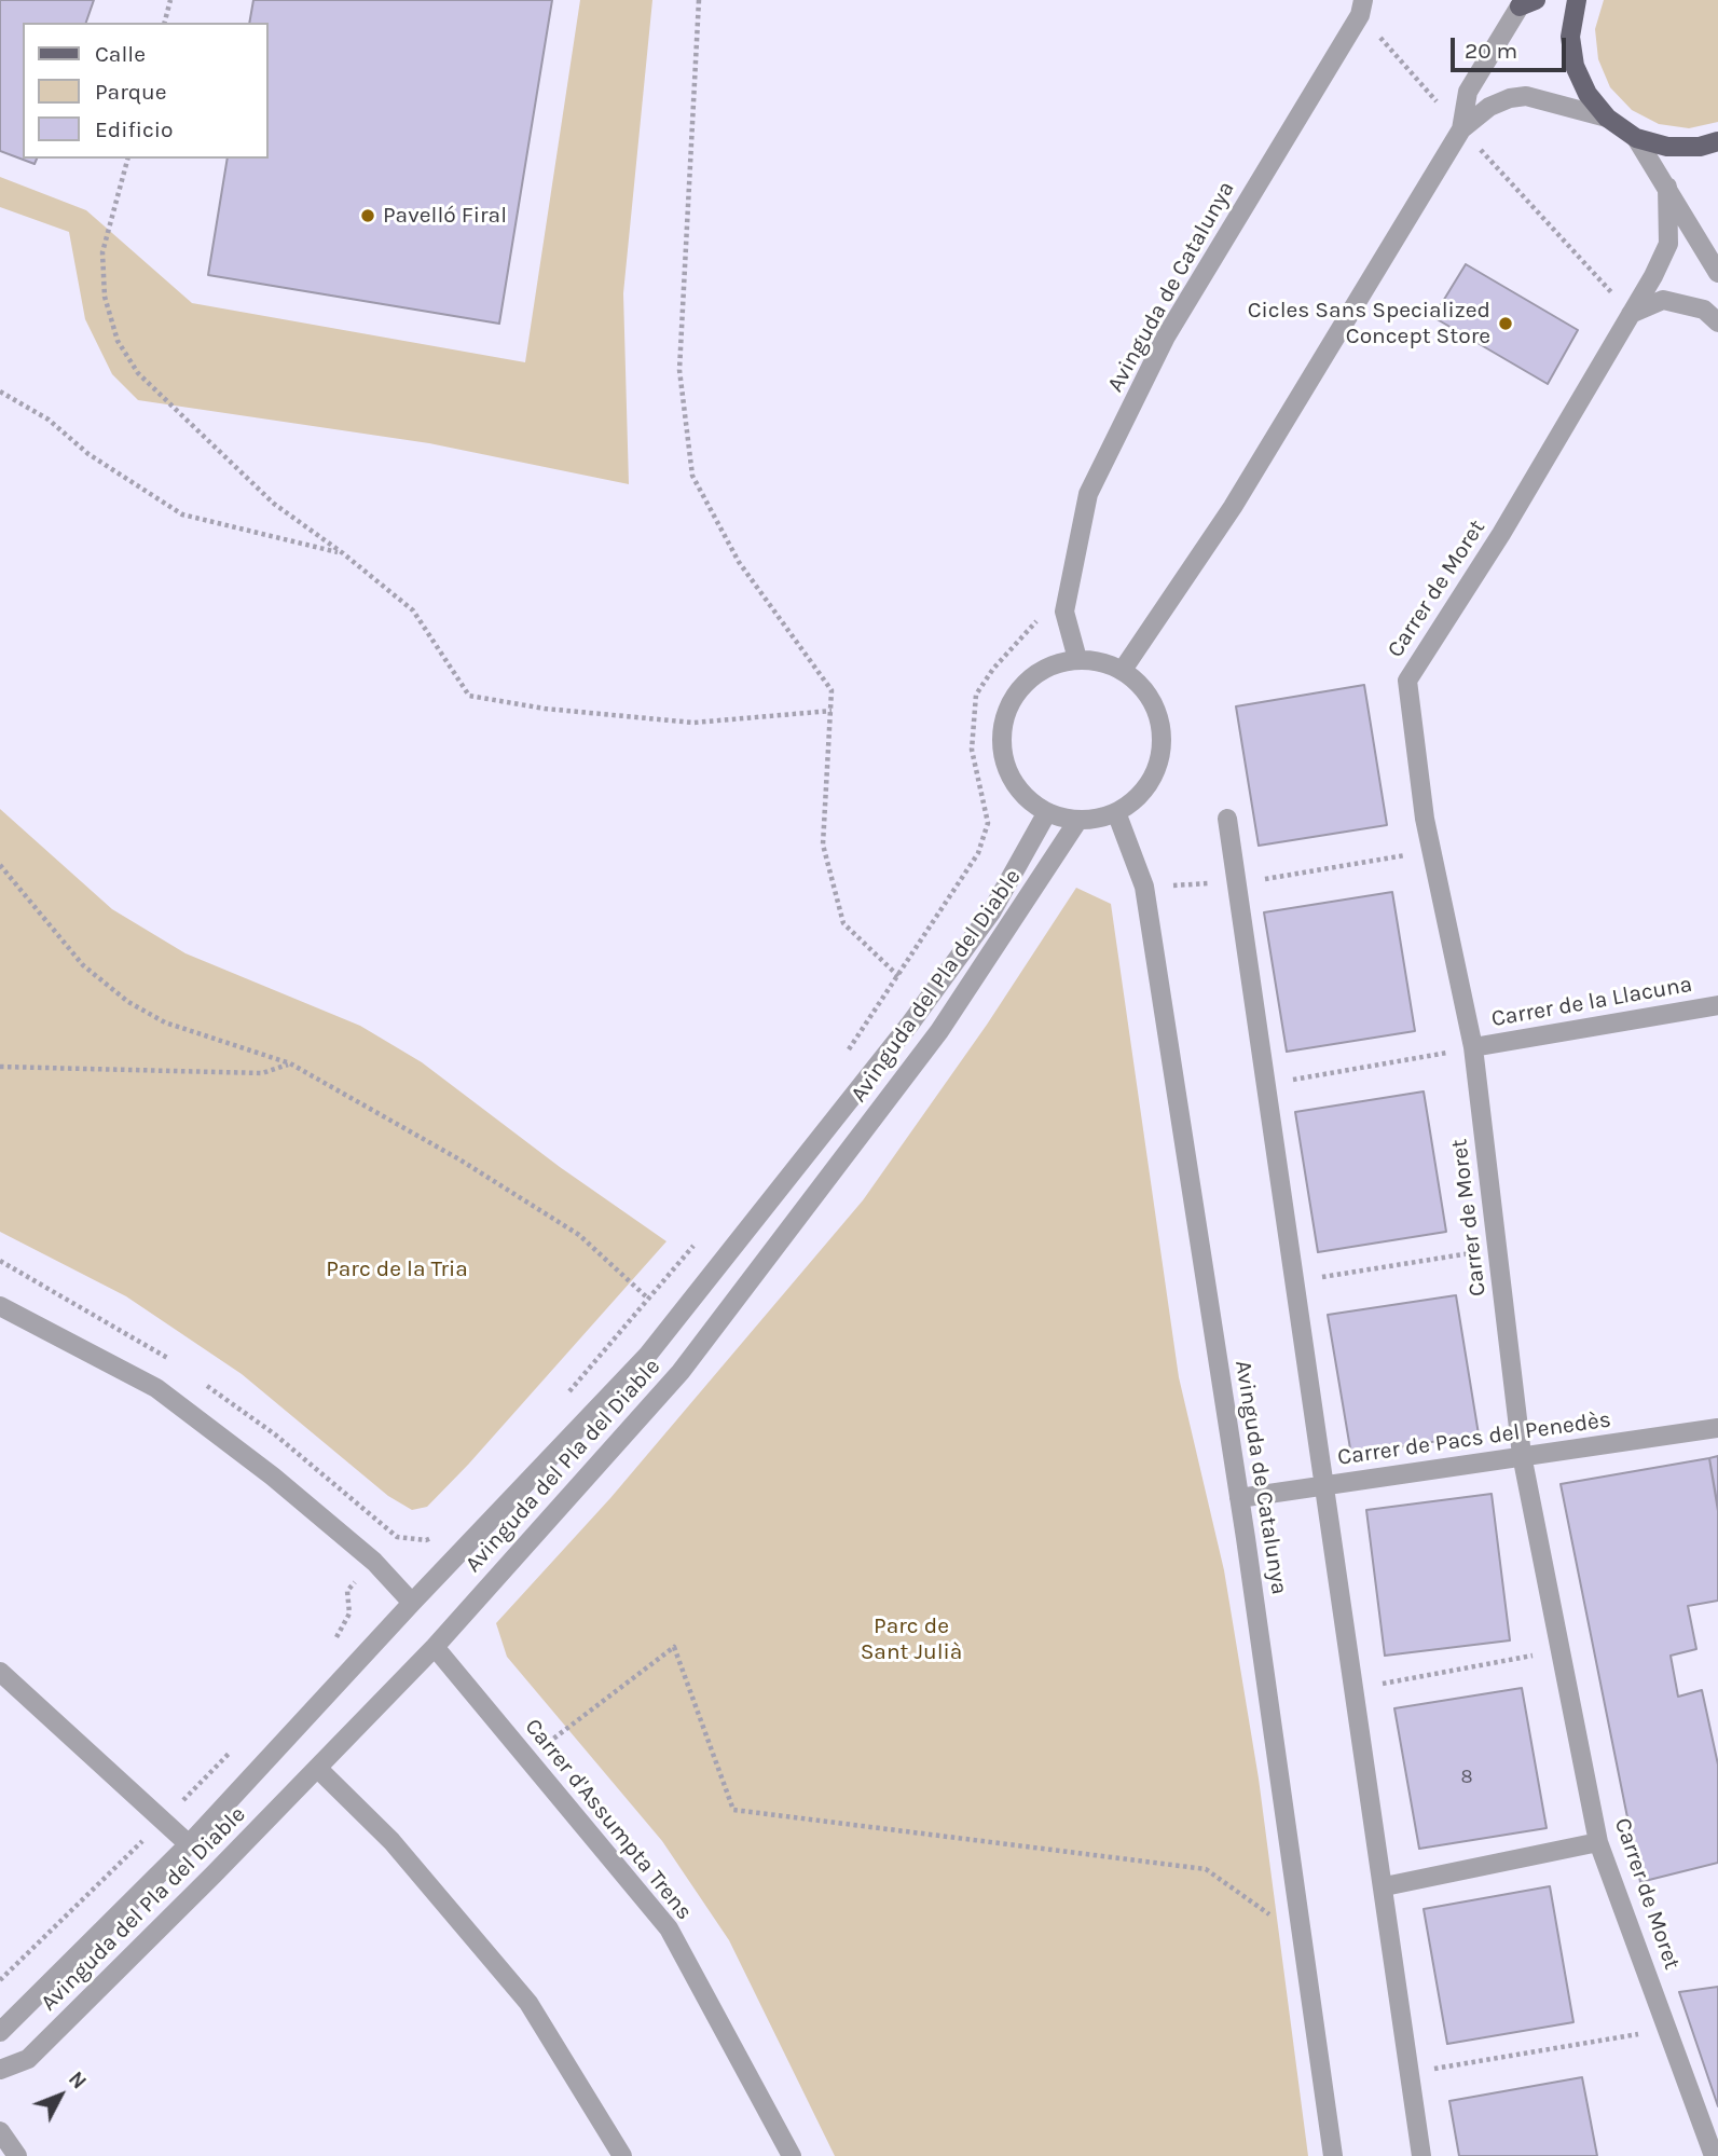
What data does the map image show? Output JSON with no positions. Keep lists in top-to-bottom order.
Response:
{
  "streets": {
    "street": [
      "Avinguda de Catalunya",
      "Carrer de Moret",
      "Avinguda del Pla del Diable",
      "Carrer de la Llacuna",
      "Carrer de Pacs del Penedès",
      "Carrer d'Assumpta Trens"
    ]
  },
  "crossings": [
    ["Avinguda de Catalunya", "Avinguda del Pla del Diable"],
    ["Avinguda de Catalunya", "Carrer de Pacs del Penedès"],
    ["Carrer de Moret", "Carrer de la Llacuna"],
    ["Carrer de Moret", "Carrer de Pacs del Penedès"],
    ["Avinguda del Pla del Diable", "Carrer d'Assumpta Trens"]
  ],
  "parks": ["Parc de la Tria", "Parc de Sant Julià"],
  "places": ["Pavelló Firal", "Cicles Sans Specialized Concept Store"],
  "house_numbers": ["8"],
  "legend": ["Calle", "Parque", "Edificio"],
  "scale_bar": "20 m",
  "north": "top right"
}
